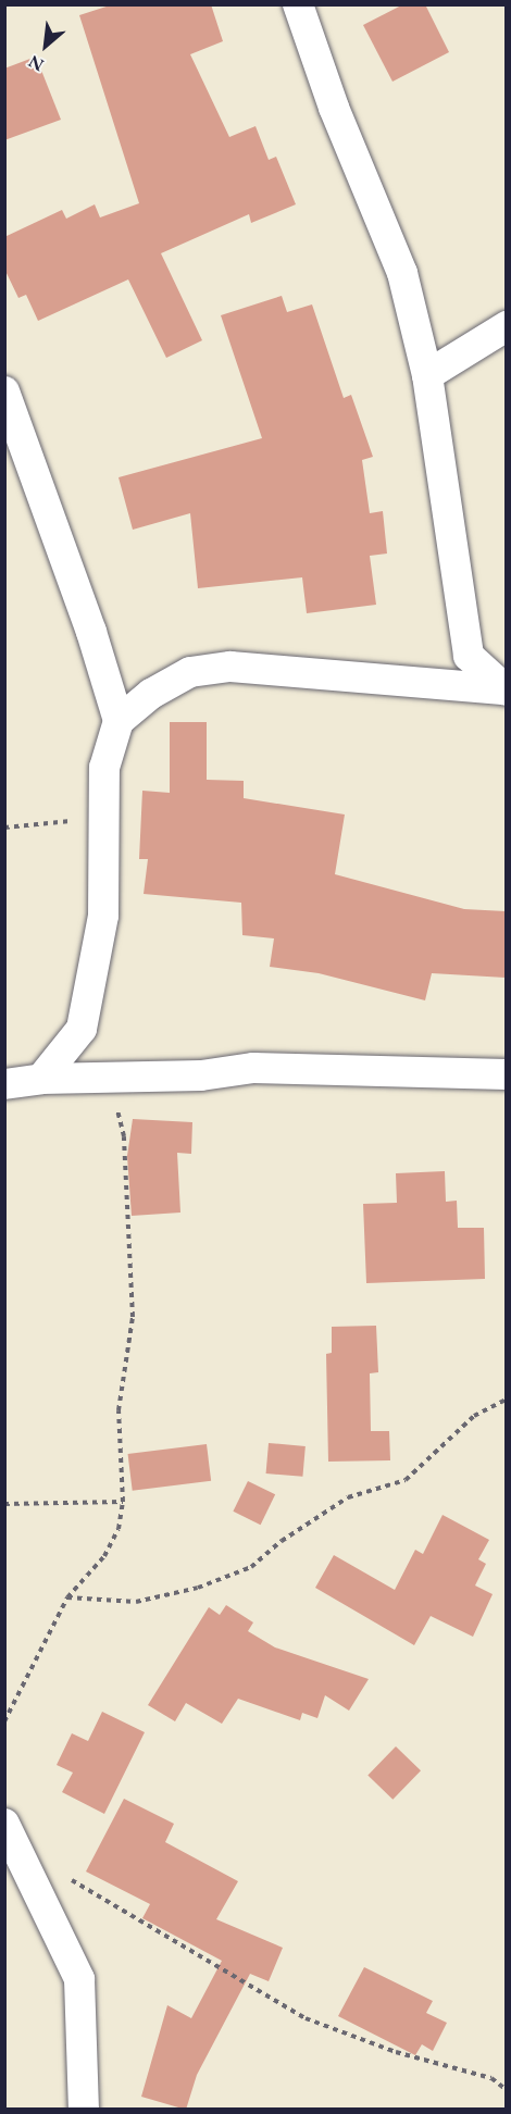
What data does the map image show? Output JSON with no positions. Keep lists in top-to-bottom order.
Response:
{
  "north": "bottom left"
}
